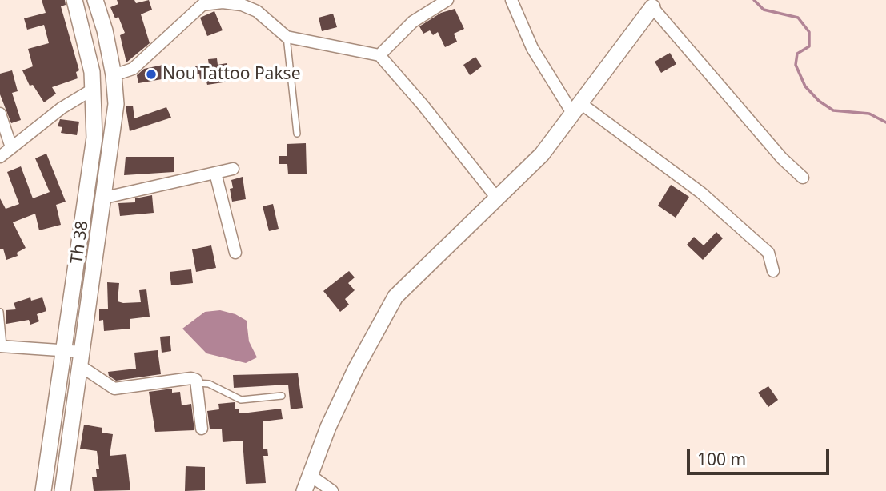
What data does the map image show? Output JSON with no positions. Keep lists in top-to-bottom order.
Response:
{
  "streets": {
    "street": ["Th 38"]
  },
  "places": ["Nou Tattoo Pakse"],
  "scale_bar": "100 m"
}
